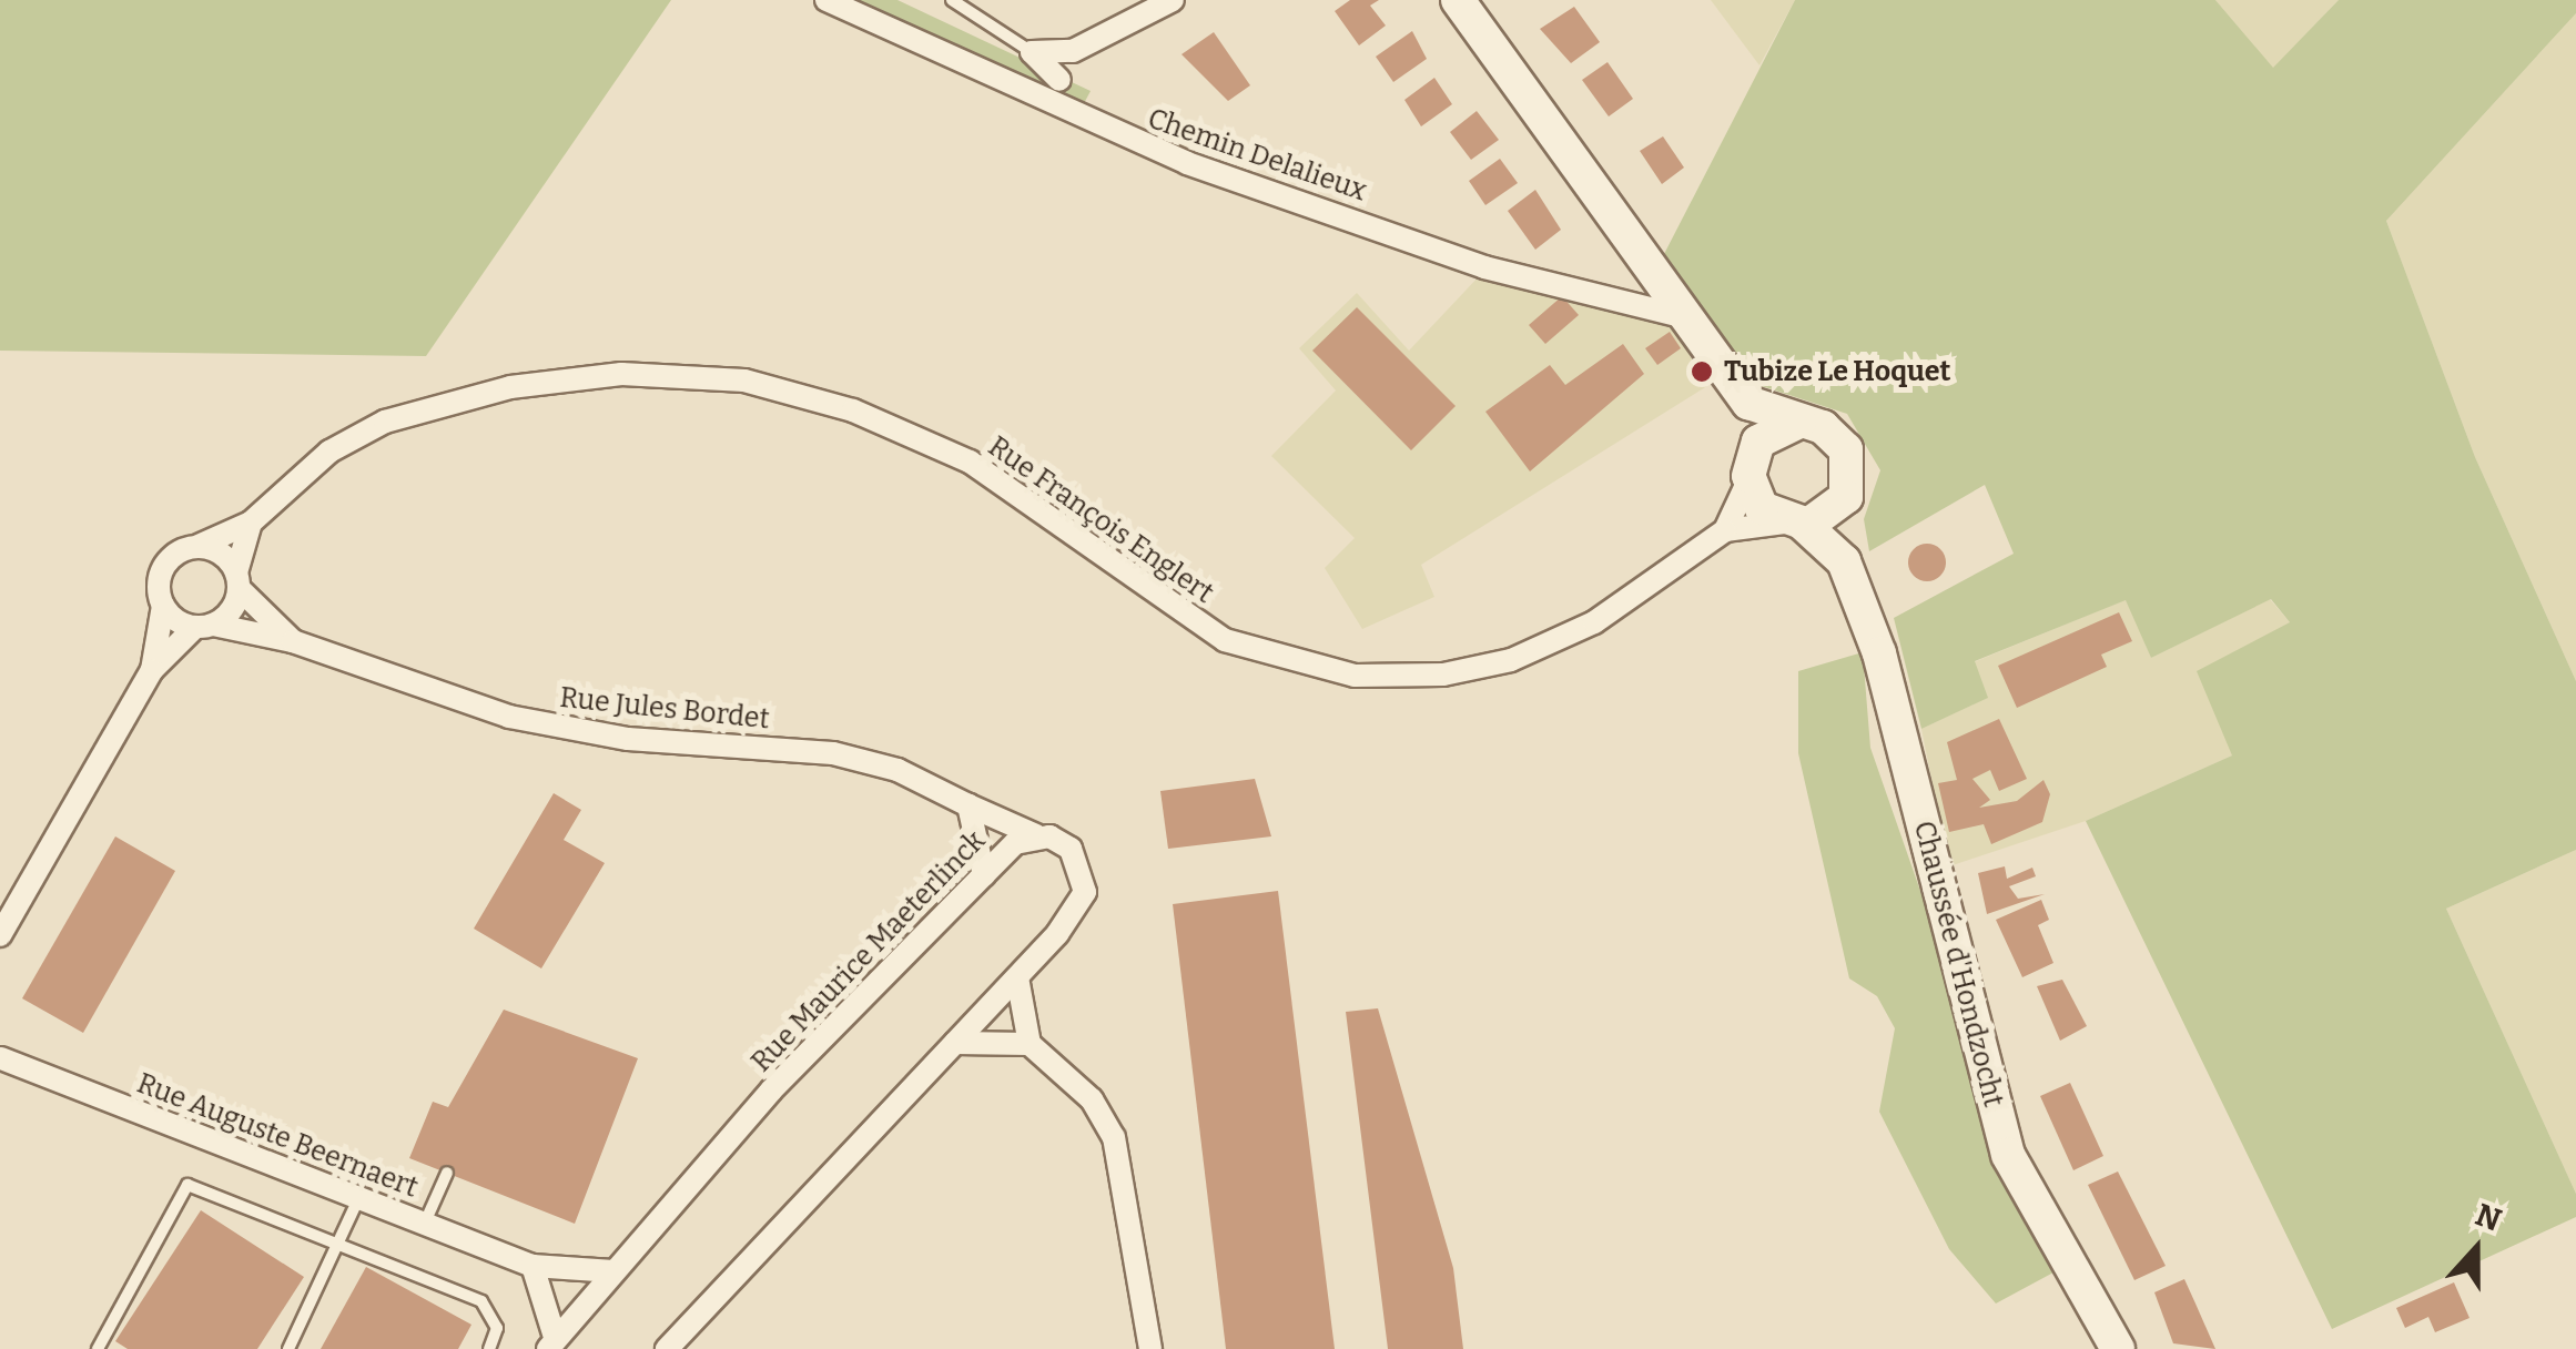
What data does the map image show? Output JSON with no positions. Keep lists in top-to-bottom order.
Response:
{
  "streets": {
    "main road": ["Chaussée d'Hondzocht"],
    "street": [
      "Chemin Delalieux",
      "Rue François Englert",
      "Rue Jules Bordet",
      "Rue Maurice Maeterlinck",
      "Rue Auguste Beernaert"
    ]
  },
  "crossings": [
    ["Rue Jules Bordet", "Rue Maurice Maeterlinck"],
    ["Rue Maurice Maeterlinck", "Rue Auguste Beernaert"]
  ],
  "places": ["Tubize Le Hoquet"],
  "north": "top"
}
